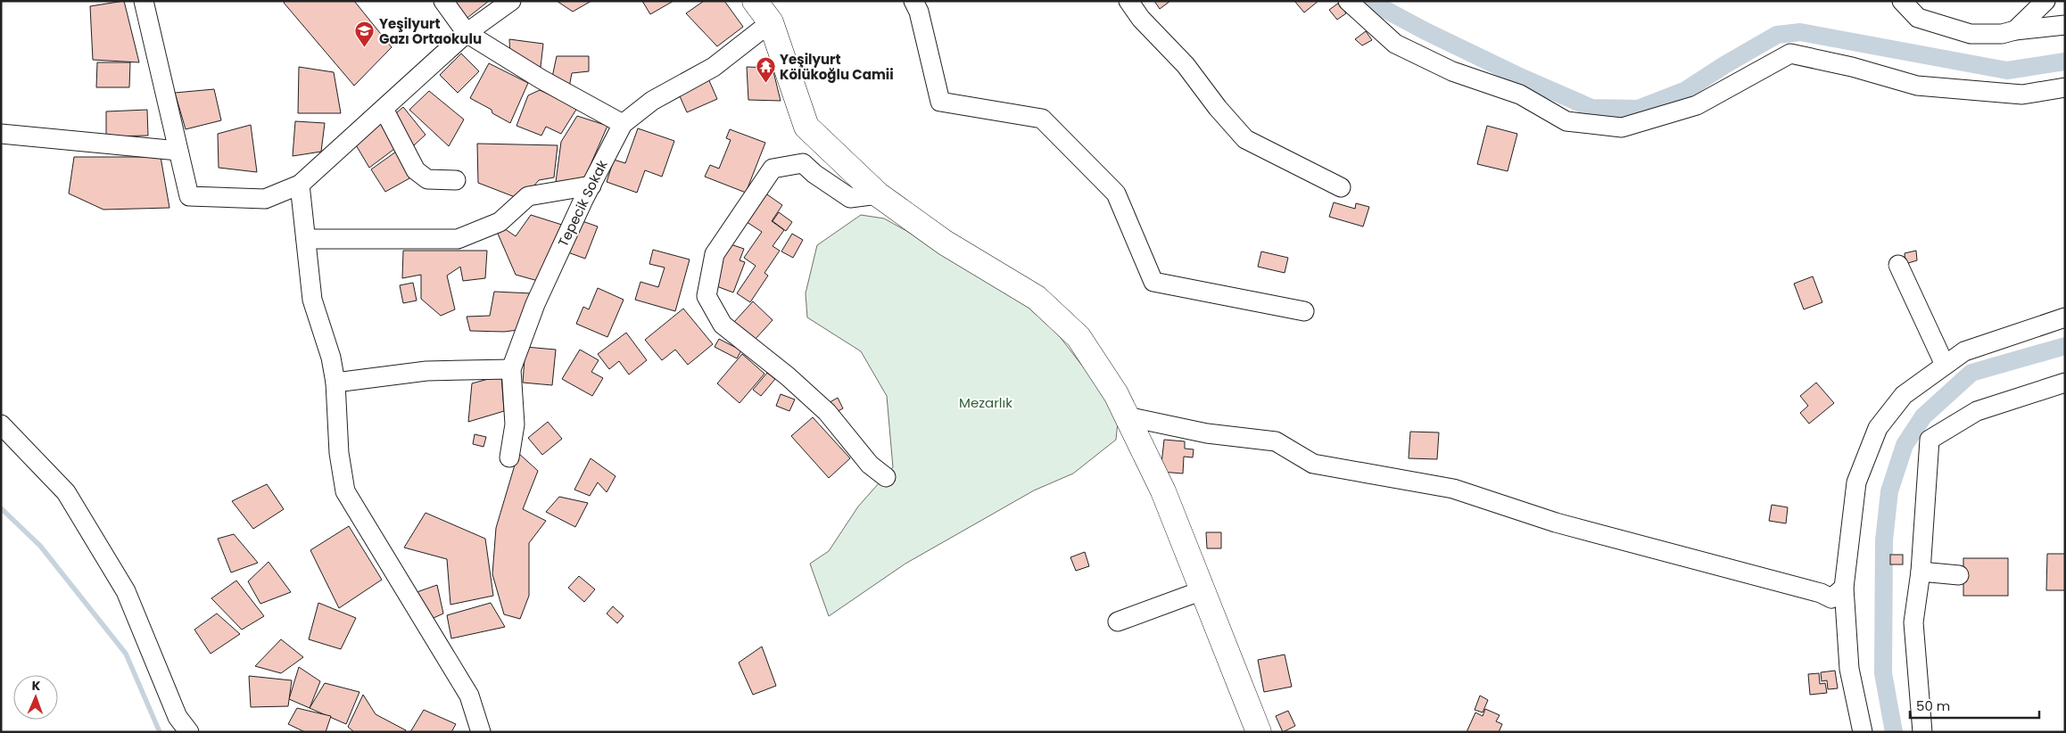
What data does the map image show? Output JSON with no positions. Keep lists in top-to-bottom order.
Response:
{
  "streets": {
    "street": ["Tepecik Sokak"]
  },
  "parks": ["Mezarlık"],
  "places": {
    "school or university": ["Yeşilyurt Gazı Ortaokulu"],
    "temple": ["Yeşilyurt Kölükoğlu Camii"]
  },
  "scale_bar": "50 m",
  "north": "top"
}
